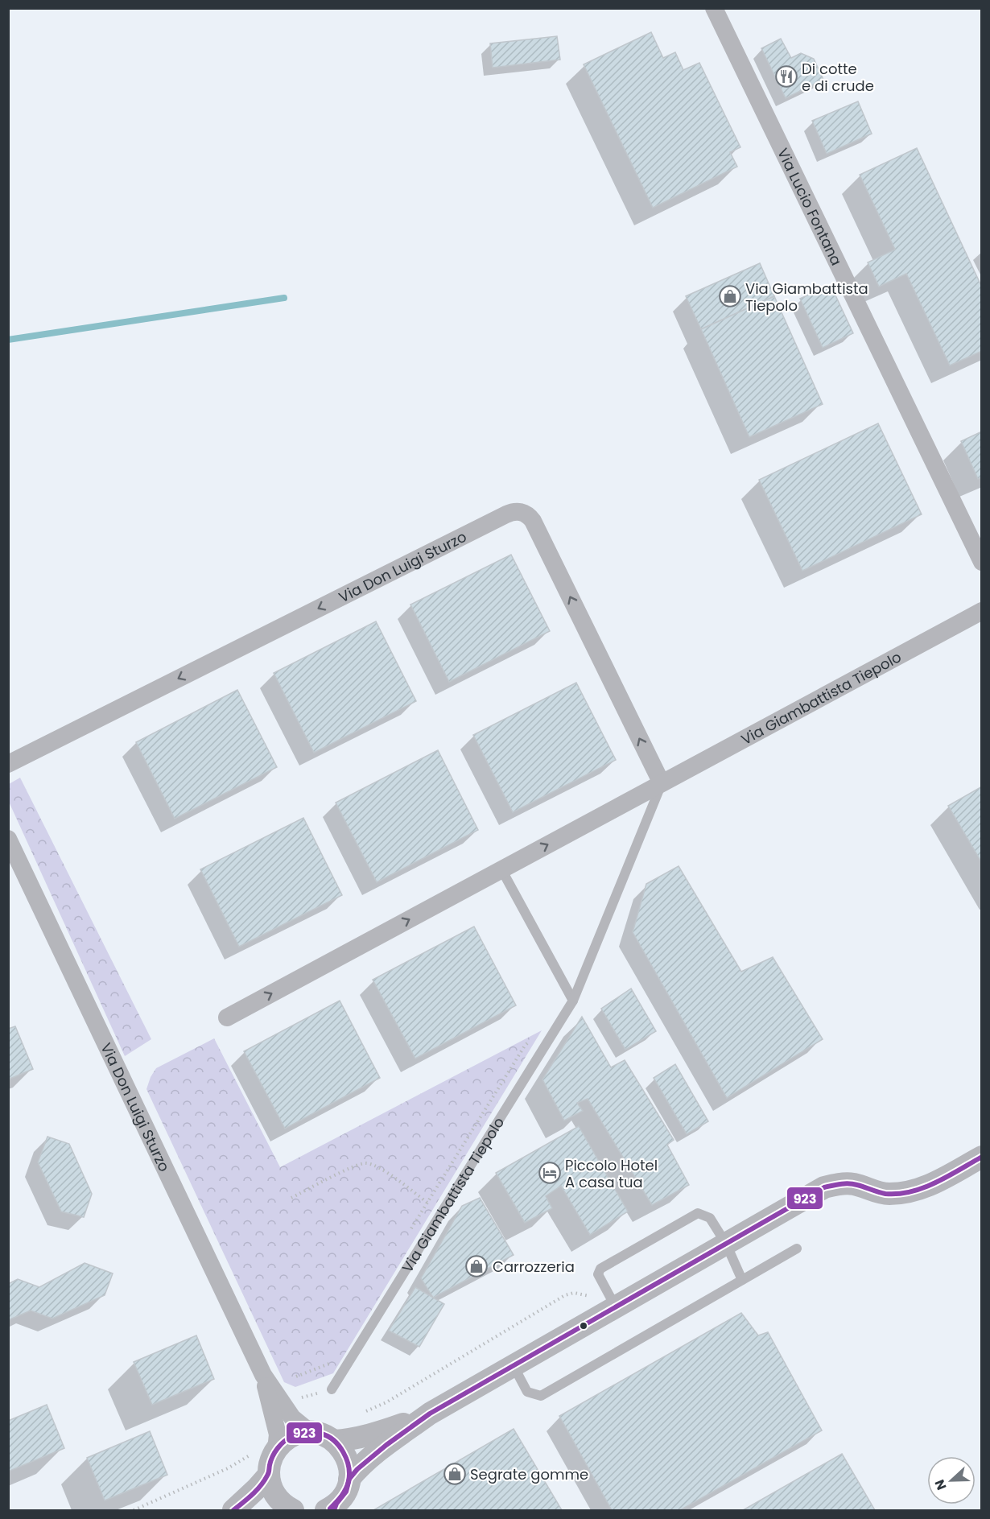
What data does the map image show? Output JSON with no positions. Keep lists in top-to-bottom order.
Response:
{
  "streets": {
    "street": ["Via Lucio Fontana", "Via Don Luigi Sturzo", "Via Giambattista Tiepolo"]
  },
  "crossings": [
    ["Via Don Luigi Sturzo", "Via Giambattista Tiepolo"]
  ],
  "places": {
    "restaurant": ["Di cotte e di crude"],
    "shop": ["Via Giambattista Tiepolo", "Carrozzeria", "Segrate gomme"],
    "hotel": ["Piccolo Hotel A casa tua"]
  },
  "lines": ["transit line 923"],
  "north": "left"
}
